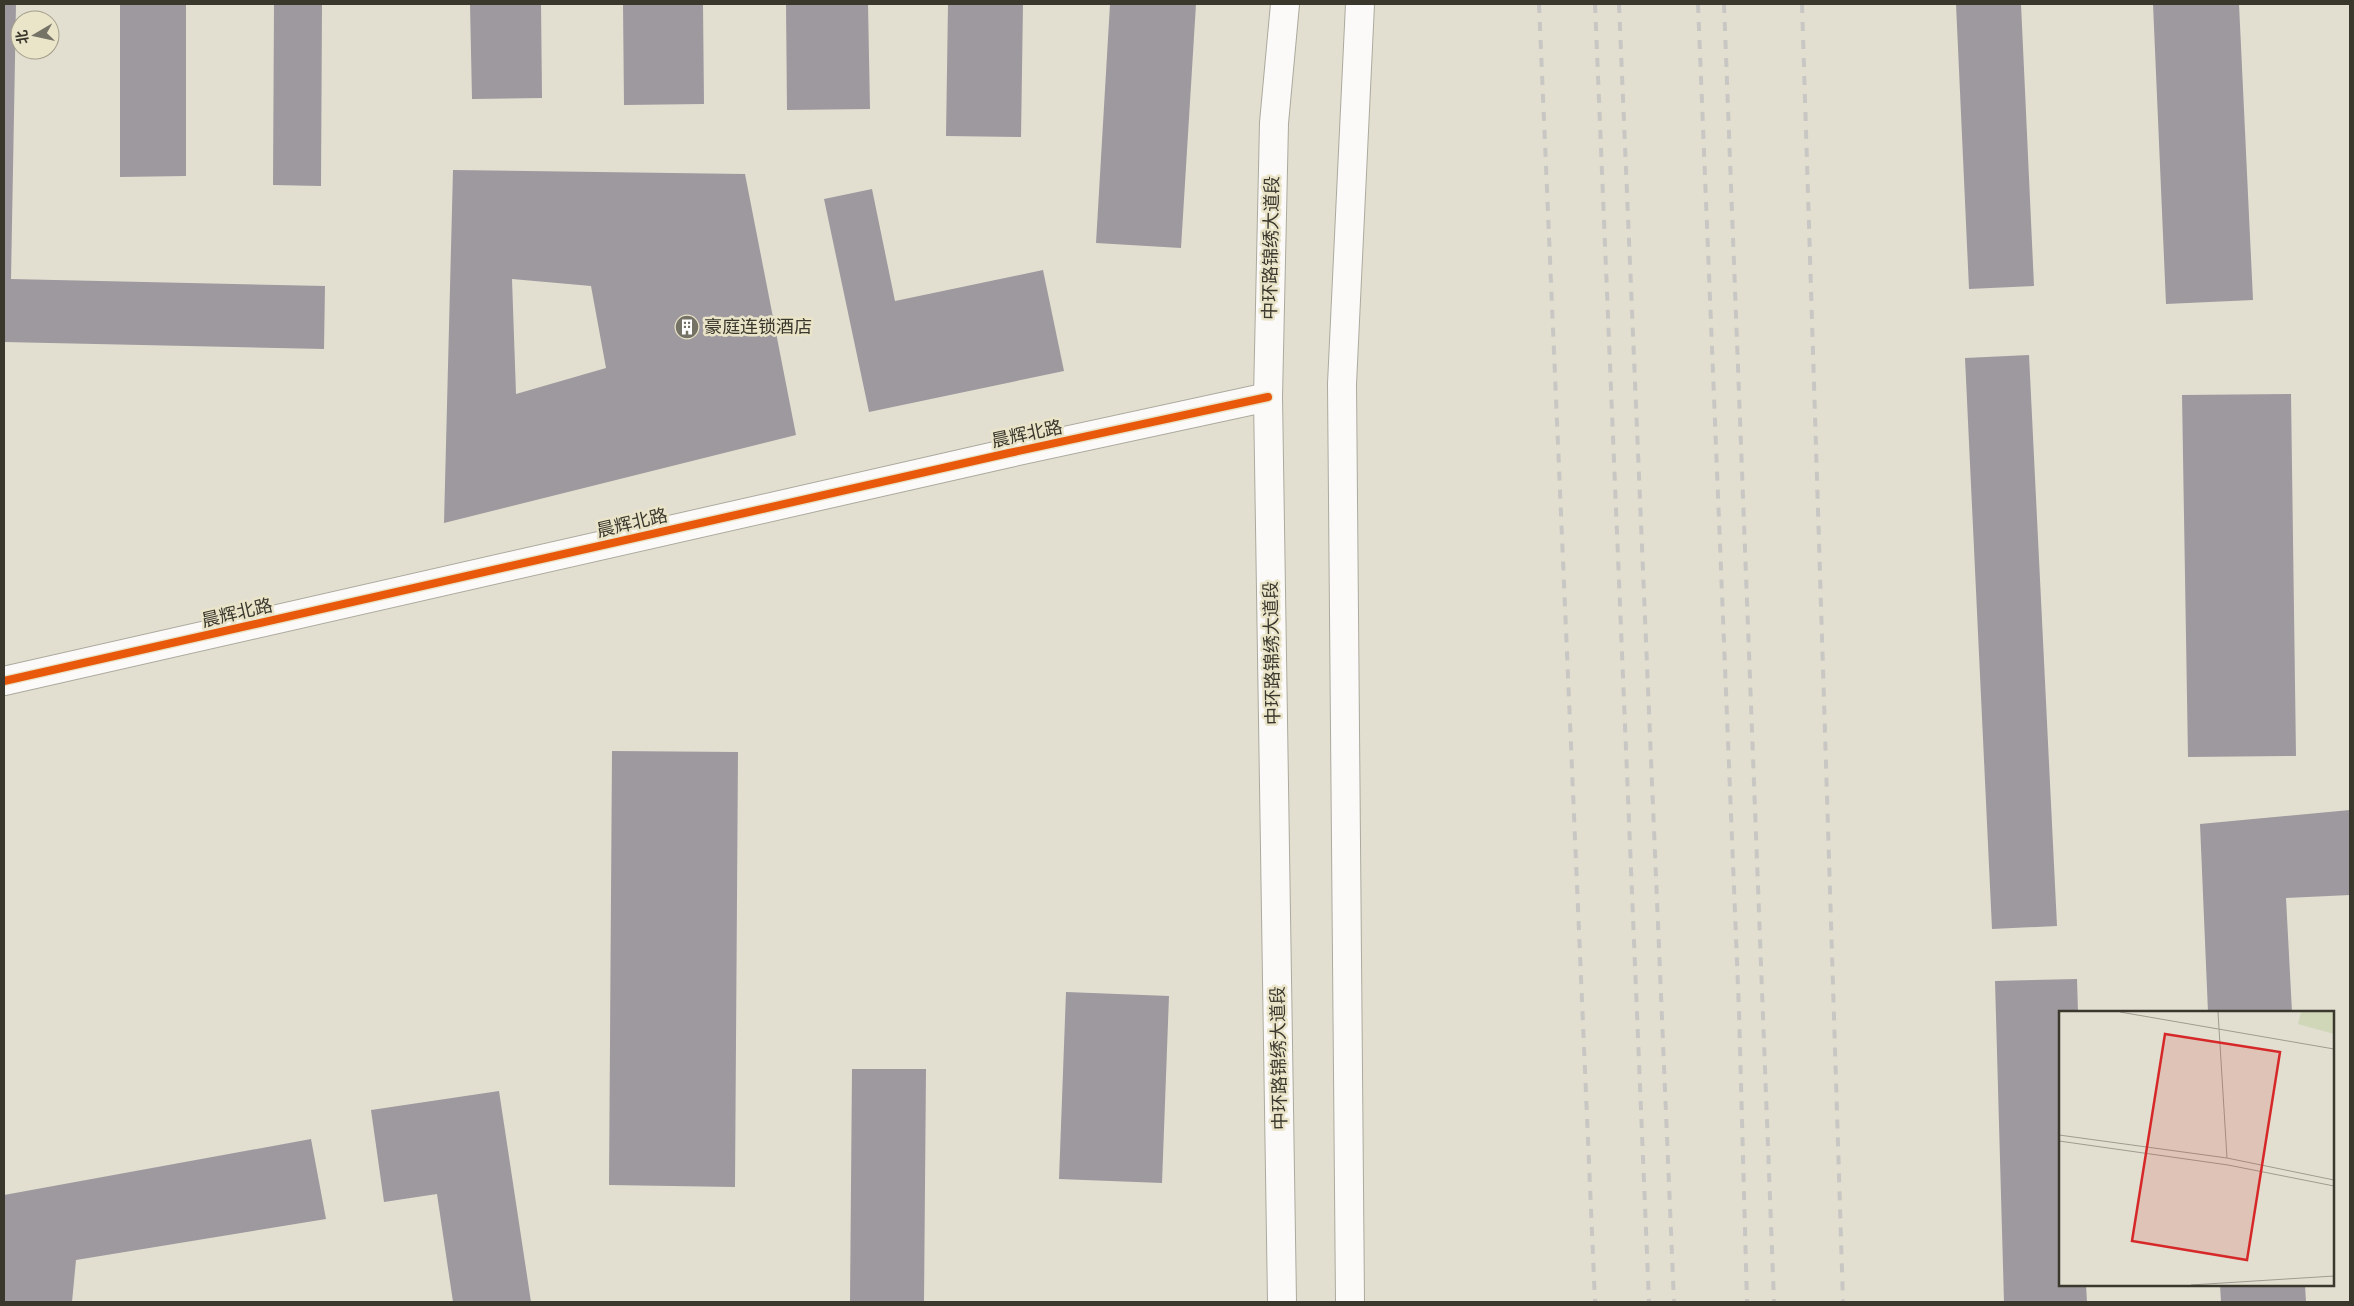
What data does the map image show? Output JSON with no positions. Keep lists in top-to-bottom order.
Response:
{
  "streets": {
    "main road": ["中环路锦绣大道段", "晨辉北路"]
  },
  "crossings": [
    ["中环路锦绣大道段", "晨辉北路"]
  ],
  "places": {
    "building": ["豪庭连锁酒店"]
  },
  "north": "left"
}
